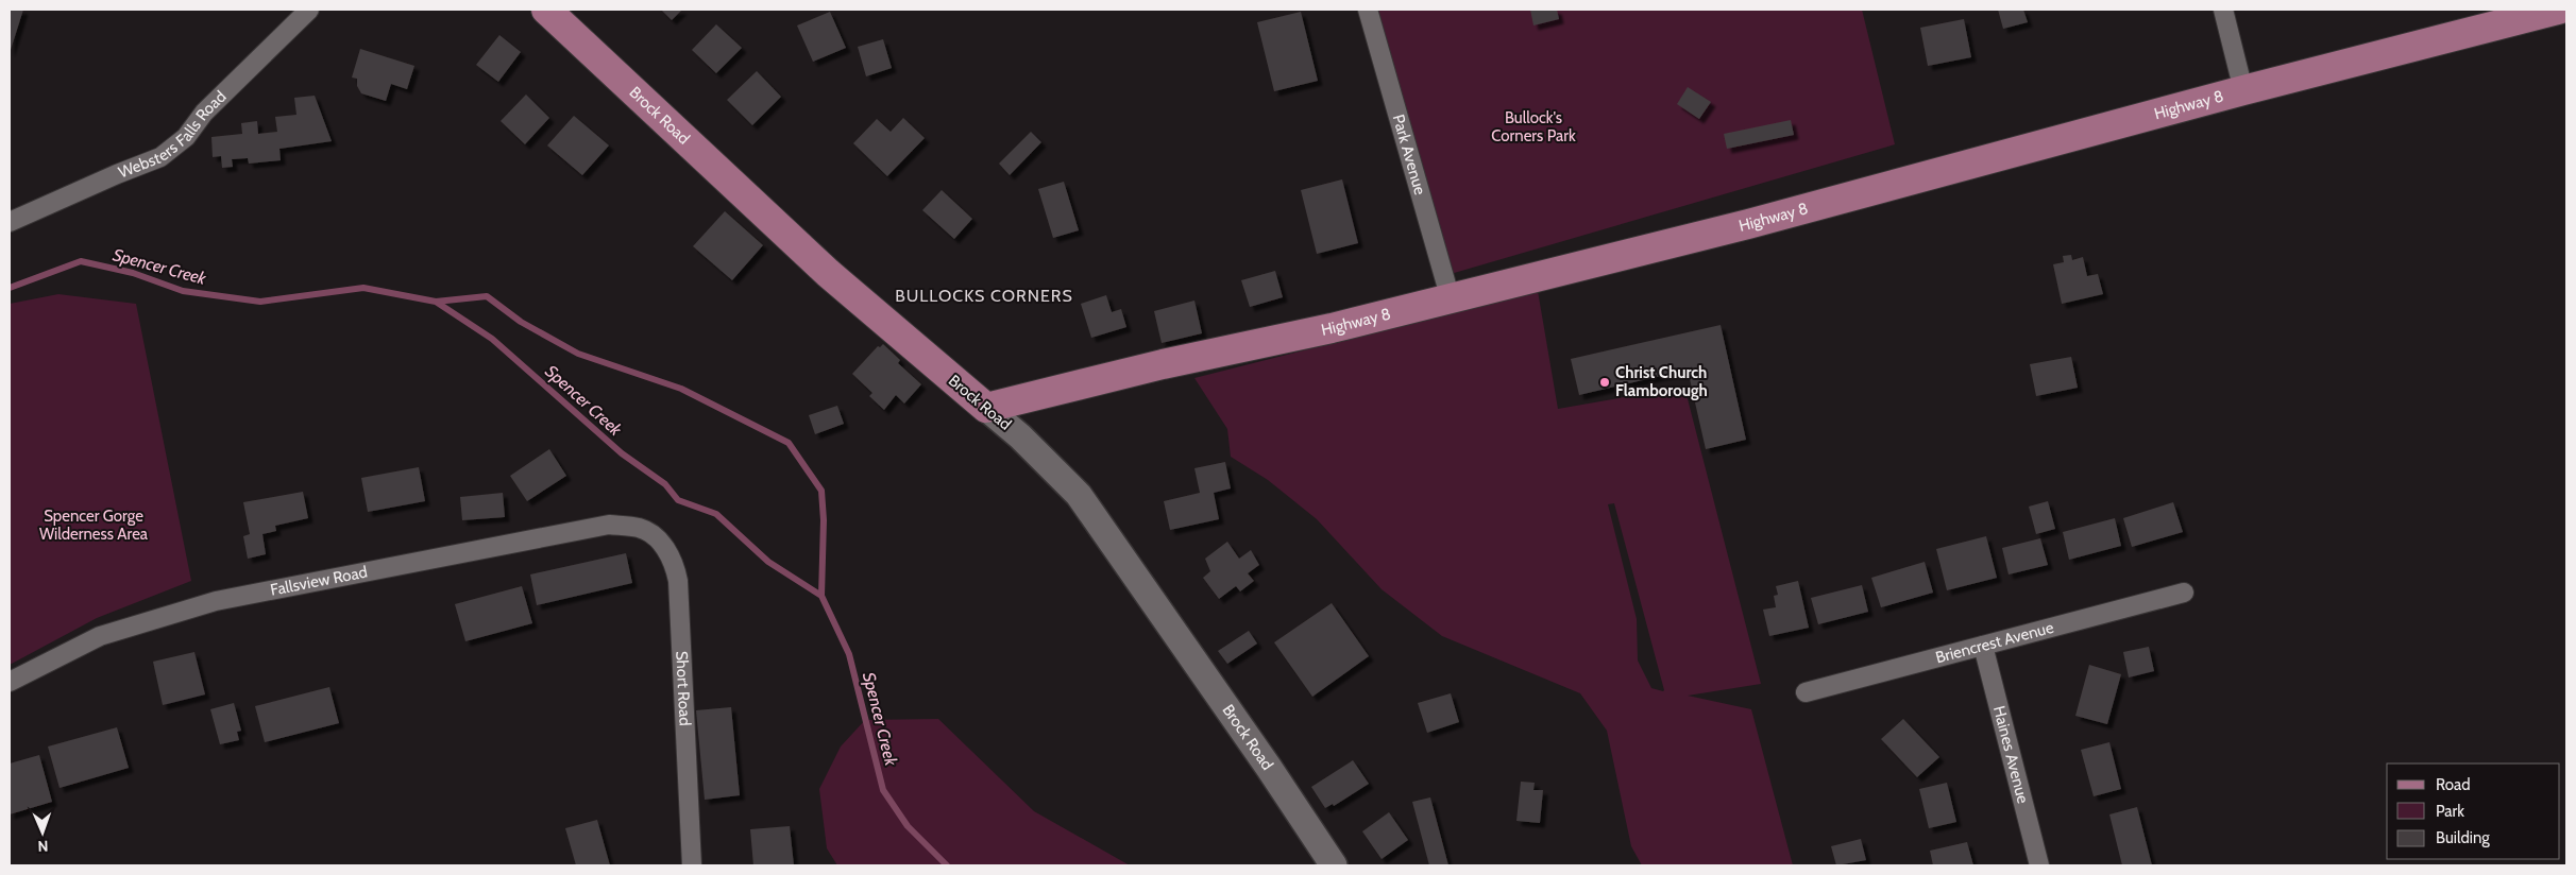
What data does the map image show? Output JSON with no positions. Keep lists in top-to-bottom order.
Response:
{
  "streets": {
    "main road": ["Highway 8", "Brock Road"],
    "street": [
      "Websters Falls Road",
      "Park Avenue",
      "Fallsview Road",
      "Briencrest Avenue",
      "Short Road",
      "Haines Avenue"
    ]
  },
  "crossings": [
    ["Highway 8", "Brock Road"],
    ["Highway 8", "Park Avenue"],
    ["Fallsview Road", "Short Road"],
    ["Briencrest Avenue", "Haines Avenue"]
  ],
  "districts": ["BULLOCKS CORNERS"],
  "water": ["Spencer Creek"],
  "parks": ["Bullock's Corners Park", "Spencer Gorge Wilderness Area"],
  "places": ["Christ Church Flamborough"],
  "legend": ["Road", "Park", "Building"],
  "north": "bottom"
}
